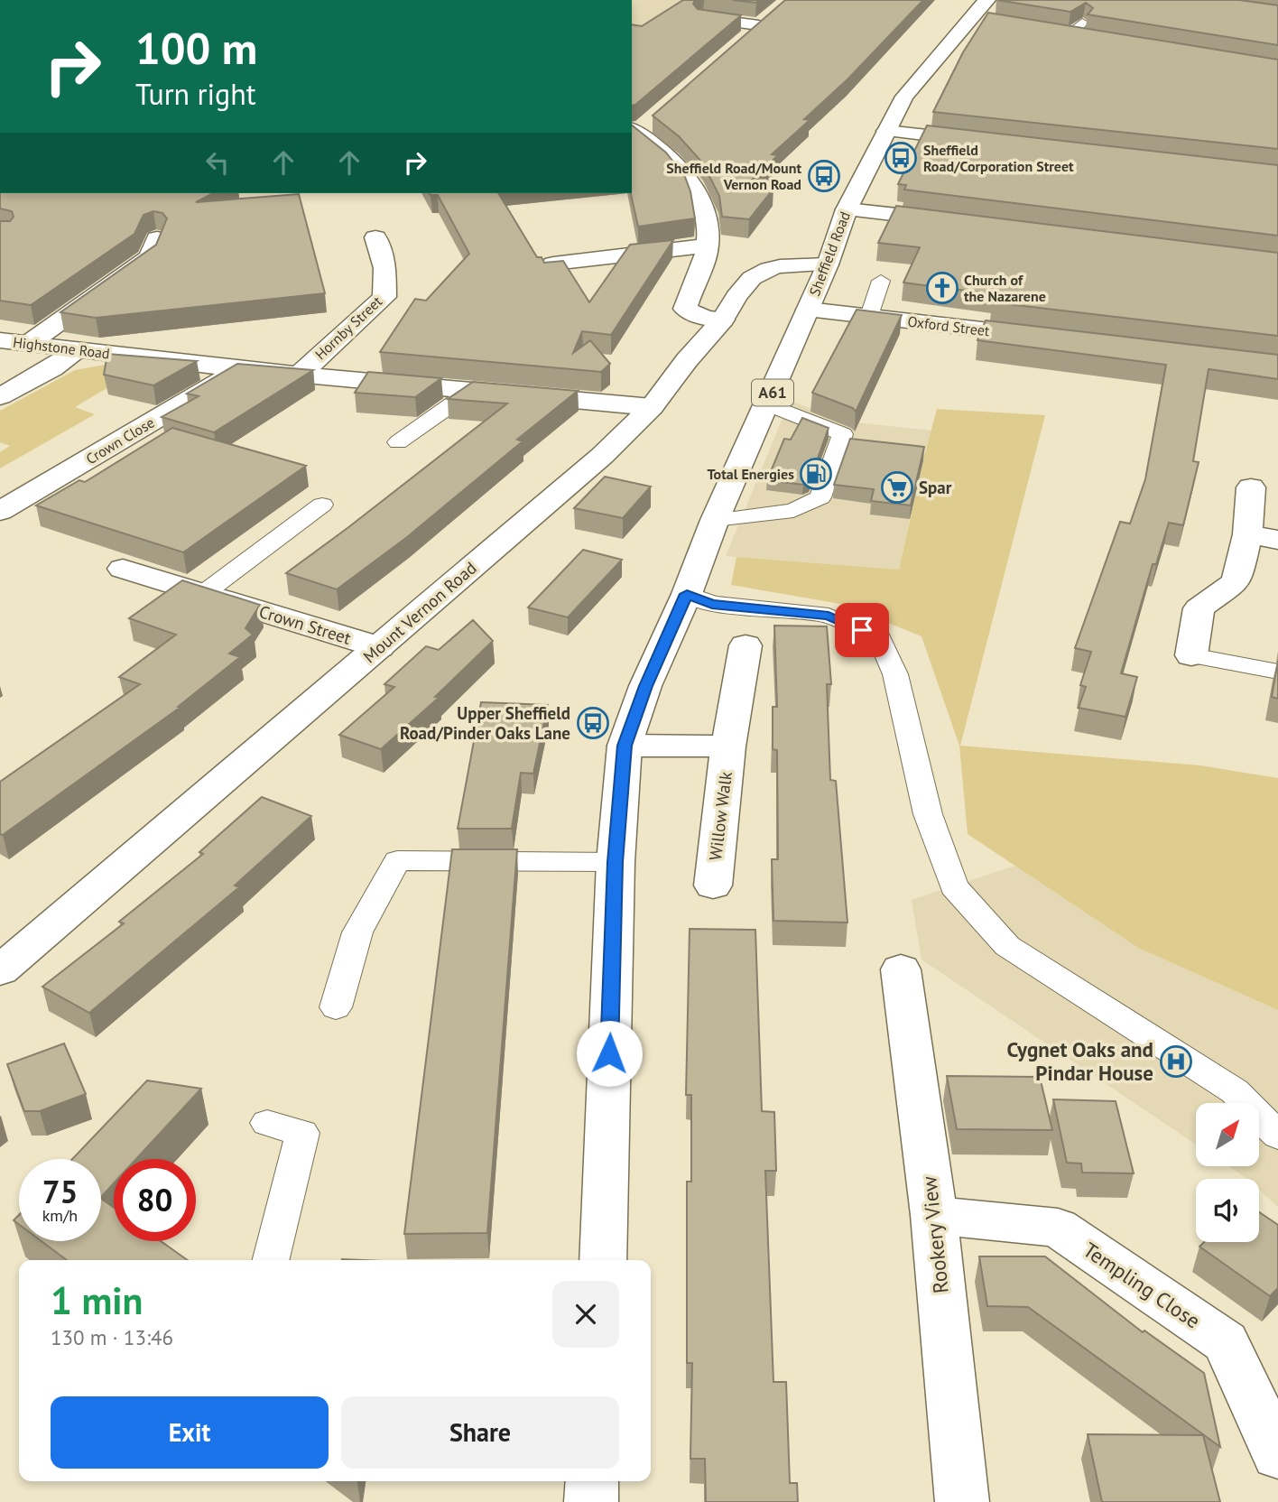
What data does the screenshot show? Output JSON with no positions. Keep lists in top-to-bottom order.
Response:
{
  "streets": {
    "main road": [
      "Sheffield Road",
      "Oxford Street",
      "Hornby Street",
      "Highstone Road",
      "A61",
      "Crown Close",
      "Mount Vernon Road",
      "Crown Street",
      "Willow Walk",
      "Rookery View",
      "Templing Close"
    ]
  },
  "crossings": [
    ["Sheffield Road", "Oxford Street"],
    ["Sheffield Road", "A61"],
    ["Sheffield Road", "Mount Vernon Road"],
    ["Hornby Street", "Highstone Road"],
    ["Highstone Road", "Crown Close"],
    ["Highstone Road", "Mount Vernon Road"],
    ["A61", "Willow Walk"],
    ["Mount Vernon Road", "Crown Street"],
    ["Rookery View", "Templing Close"]
  ],
  "places": {
    "bus stop": ["Sheffield Road/Corporation Street", "Sheffield Road/Mount Vernon Road", "Upper Sheffield Road/Pinder Oaks Lane"],
    "church": ["Church of the Nazarene"],
    "fuel station": ["Total Energies"],
    "supermarket": ["Spar"],
    "hospital": ["Cygnet Oaks and Pindar House"]
  },
  "north": "top right",
  "page": {
    "turn": ["100 m", "Turn right"],
    "speed": "75 km/h",
    "limit": "80",
    "heading": ["1 min", "130 m · 13:46"],
    "buttons": ["Exit", "Share"]
  }
}
